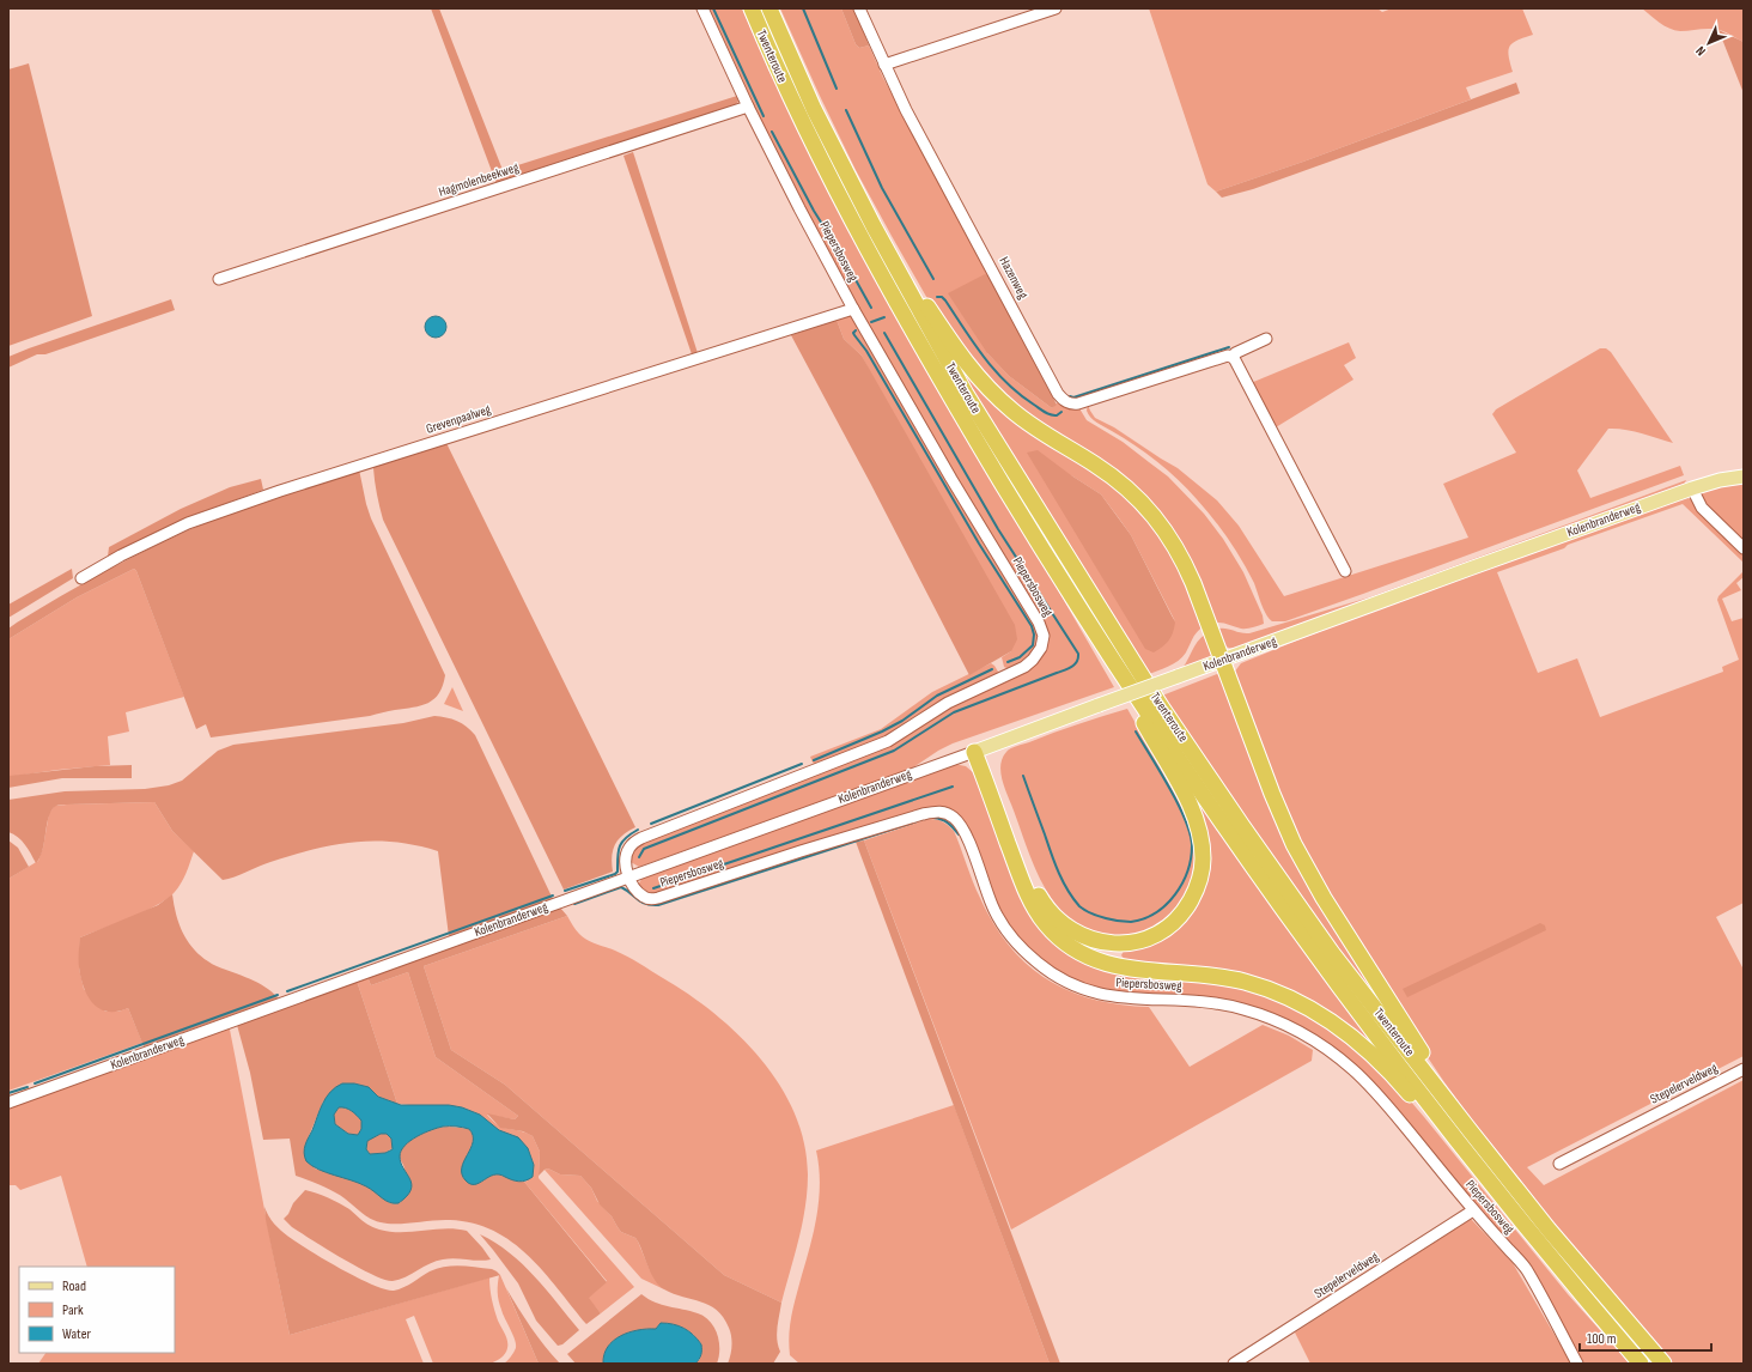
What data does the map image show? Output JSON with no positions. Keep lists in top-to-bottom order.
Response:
{
  "streets": {
    "highway": ["Twenteroute"],
    "main road": ["Kolenbranderweg"],
    "street": [
      "Hagmolenbeekweg",
      "Piepersbosweg",
      "Hazenweg",
      "Grevenpaalweg",
      "Stepelerveldweg"
    ]
  },
  "crossings": [
    ["Hagmolenbeekweg", "Piepersbosweg"],
    ["Piepersbosweg", "Grevenpaalweg"],
    ["Piepersbosweg", "Kolenbranderweg"],
    ["Piepersbosweg", "Stepelerveldweg"]
  ],
  "legend": ["Road", "Park", "Water"],
  "scale_bar": "100 m",
  "north": "bottom left"
}
